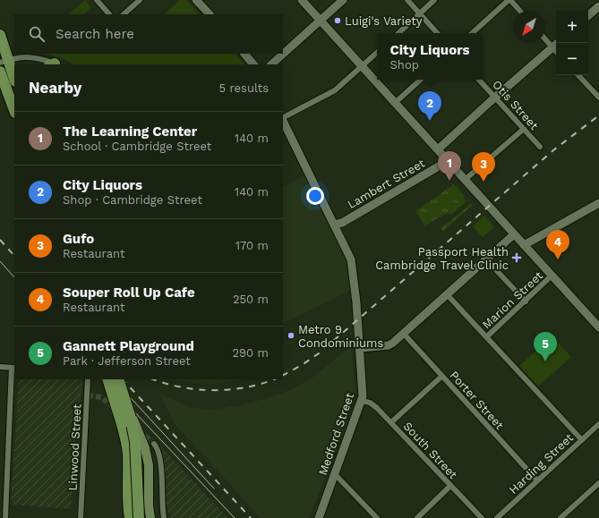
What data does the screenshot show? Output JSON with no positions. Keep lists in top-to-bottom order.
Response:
{
  "streets": {
    "main road": ["Lambert Street", "Medford Street"],
    "street": [
      "Otis Street",
      "Marion Street",
      "Porter Street",
      "Linwood Street",
      "South Street",
      "Harding Street"
    ]
  },
  "crossings": [
    ["Lambert Street", "Medford Street"],
    ["Porter Street", "Harding Street"],
    ["Medford Street", "South Street"]
  ],
  "places": {
    "other": ["Luigi's Variety", "Metro 9 Condominiums"],
    "health": ["Passport Health Cambridge Travel Clinic"]
  },
  "north": "bottom left",
  "page": {
    "map_buttons": ["+", "−"],
    "search": "Search here",
    "popup": ["City Liquors", "Shop"],
    "heading": ["Nearby", "5 results"],
    "pins": [
      "2",
      "1",
      "3",
      "4",
      "5"
    ],
    "list": [
      {
        "mark": "1",
        "name": "The Learning Center",
        "note": "School · Cambridge Street",
        "value": "140 m"
      },
      {
        "mark": "2",
        "name": "City Liquors",
        "note": "Shop · Cambridge Street",
        "value": "140 m"
      },
      {
        "mark": "3",
        "name": "Gufo",
        "note": "Restaurant",
        "value": "170 m"
      },
      {
        "mark": "4",
        "name": "Souper Roll Up Cafe",
        "note": "Restaurant",
        "value": "250 m"
      },
      {
        "mark": "5",
        "name": "Gannett Playground",
        "note": "Park · Jefferson Street",
        "value": "290 m"
      }
    ]
  }
}
